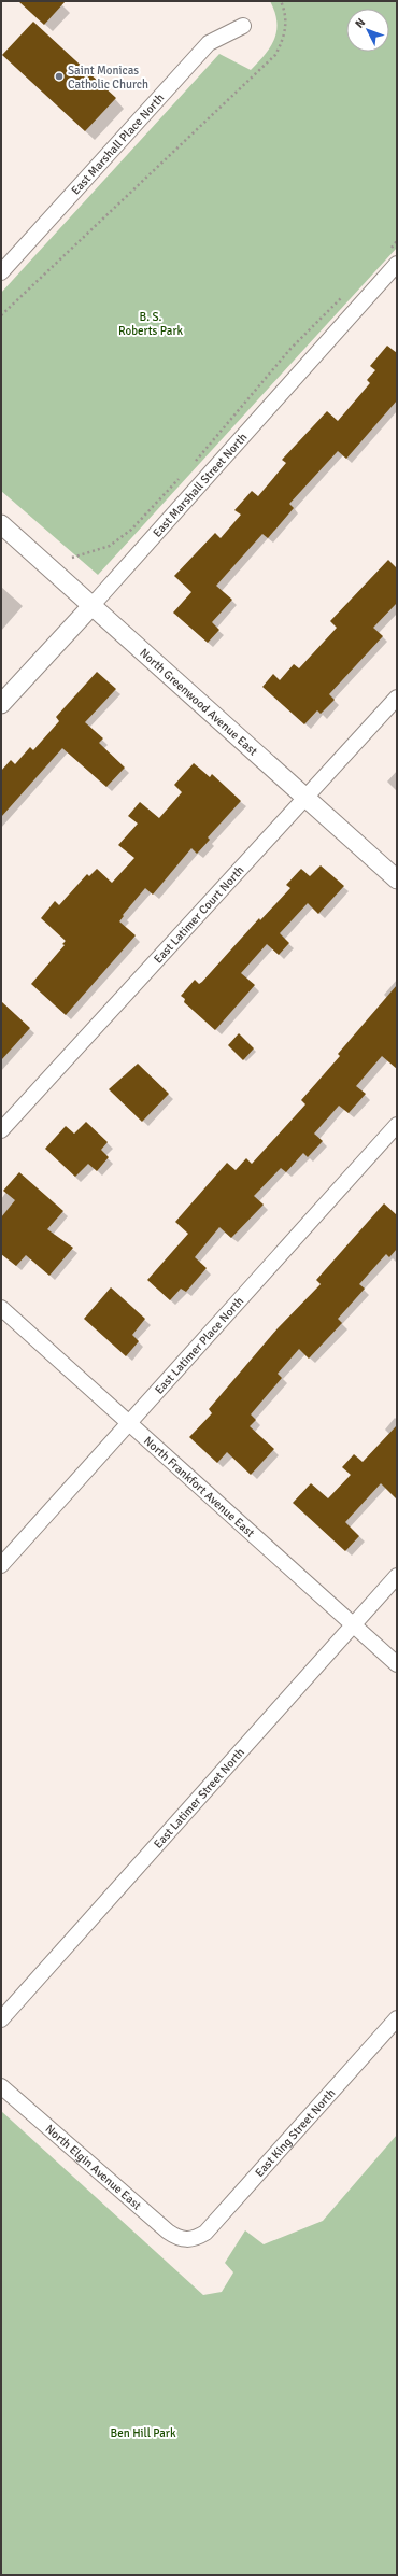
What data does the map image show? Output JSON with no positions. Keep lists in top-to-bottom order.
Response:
{
  "streets": {
    "street": [
      "East Marshall Place North",
      "East Marshall Street North",
      "North Greenwood Avenue East",
      "East Latimer Court North",
      "East Latimer Place North",
      "North Frankfort Avenue East",
      "East Latimer Street North",
      "East King Street North",
      "North Elgin Avenue East"
    ]
  },
  "crossings": [
    ["East Marshall Street North", "North Greenwood Avenue East"],
    ["North Greenwood Avenue East", "East Latimer Court North"],
    ["East Latimer Place North", "North Frankfort Avenue East"],
    ["North Frankfort Avenue East", "East Latimer Street North"],
    ["East King Street North", "North Elgin Avenue East"]
  ],
  "parks": ["B. S. Roberts Park", "Ben Hill Park"],
  "places": ["Saint Monicas Catholic Church"],
  "north": "top left"
}
